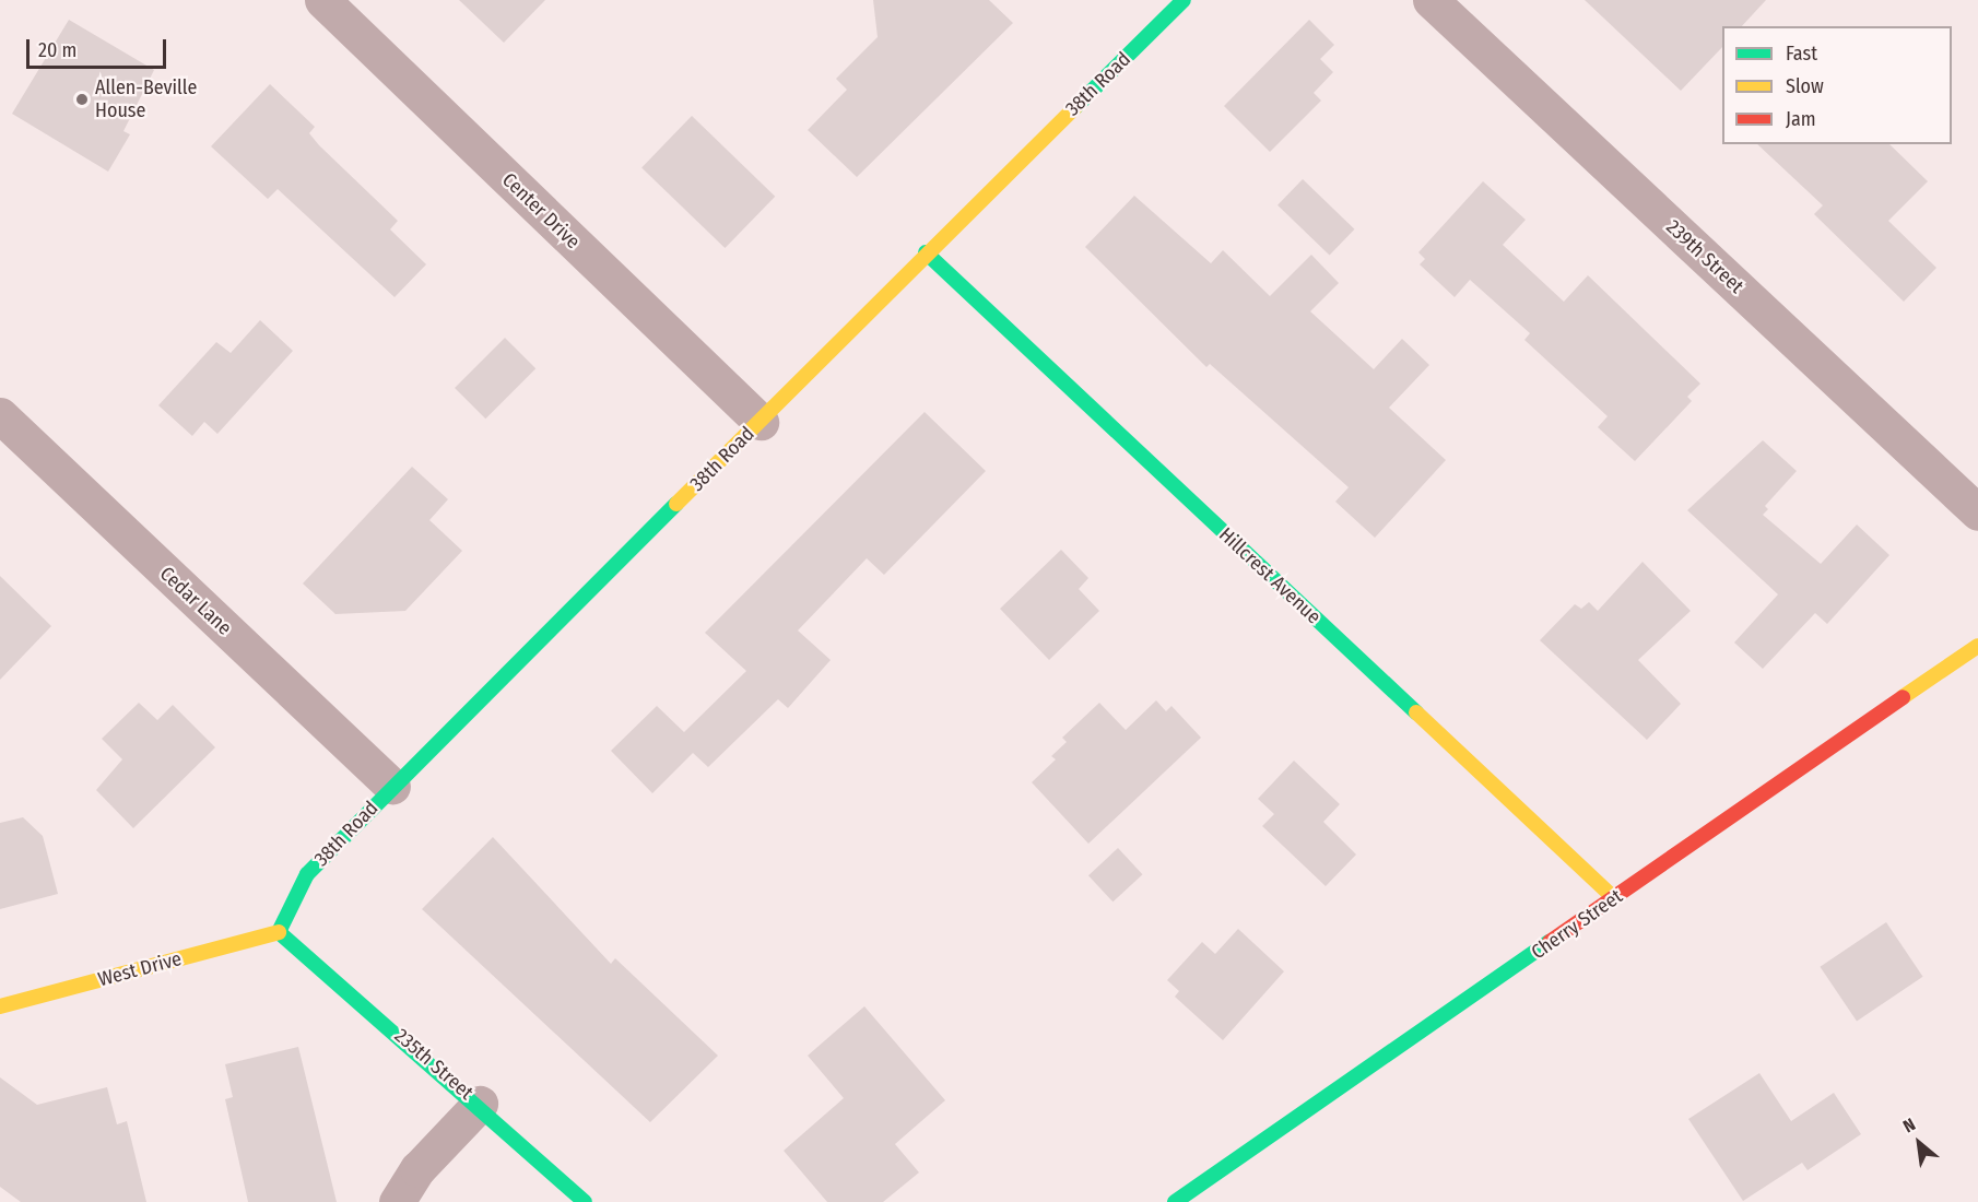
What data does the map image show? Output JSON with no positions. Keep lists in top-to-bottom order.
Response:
{
  "streets": {
    "street": [
      "38th Road",
      "Center Drive",
      "239th Street",
      "Hillcrest Avenue",
      "Cedar Lane",
      "Cherry Street",
      "West Drive",
      "235th Street"
    ]
  },
  "crossings": [
    ["38th Road", "Center Drive"],
    ["38th Road", "Hillcrest Avenue"],
    ["38th Road", "Cedar Lane"],
    ["38th Road", "West Drive"],
    ["38th Road", "235th Street"],
    ["Hillcrest Avenue", "Cherry Street"],
    ["West Drive", "235th Street"]
  ],
  "places": ["Allen-Beville House"],
  "legend": ["Fast", "Slow", "Jam"],
  "scale_bar": "20 m",
  "north": "top left"
}
